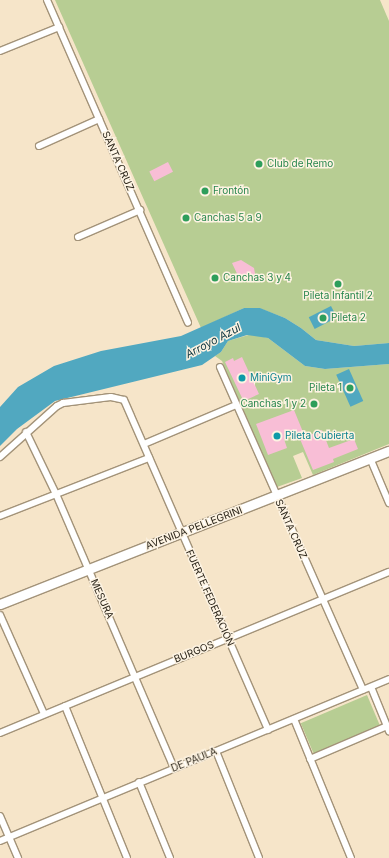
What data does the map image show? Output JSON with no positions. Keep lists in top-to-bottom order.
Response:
{
  "streets": {
    "main road": ["AVENIDA PELLEGRINI"],
    "street": [
      "SANTA CRUZ",
      "FUERTE FEDERACIÓN",
      "MESURA",
      "BURGOS",
      "DE PAULA"
    ]
  },
  "crossings": [
    ["SANTA CRUZ", "AVENIDA PELLEGRINI"],
    ["SANTA CRUZ", "BURGOS"],
    ["SANTA CRUZ", "DE PAULA"],
    ["AVENIDA PELLEGRINI", "FUERTE FEDERACIÓN"],
    ["AVENIDA PELLEGRINI", "MESURA"],
    ["FUERTE FEDERACIÓN", "MESURA"],
    ["FUERTE FEDERACIÓN", "BURGOS"],
    ["FUERTE FEDERACIÓN", "DE PAULA"],
    ["MESURA", "BURGOS"],
    ["MESURA", "DE PAULA"]
  ],
  "water": ["Arroyo Azul"],
  "places": [
    "Club de Remo",
    "Frontón",
    "Canchas 5 a 9",
    "Canchas 3 y 4",
    "Pileta Infantil 2",
    "Pileta 2",
    "MiniGym",
    "Pileta 1",
    "Canchas 1 y 2",
    "Pileta Cubierta"
  ]
}
